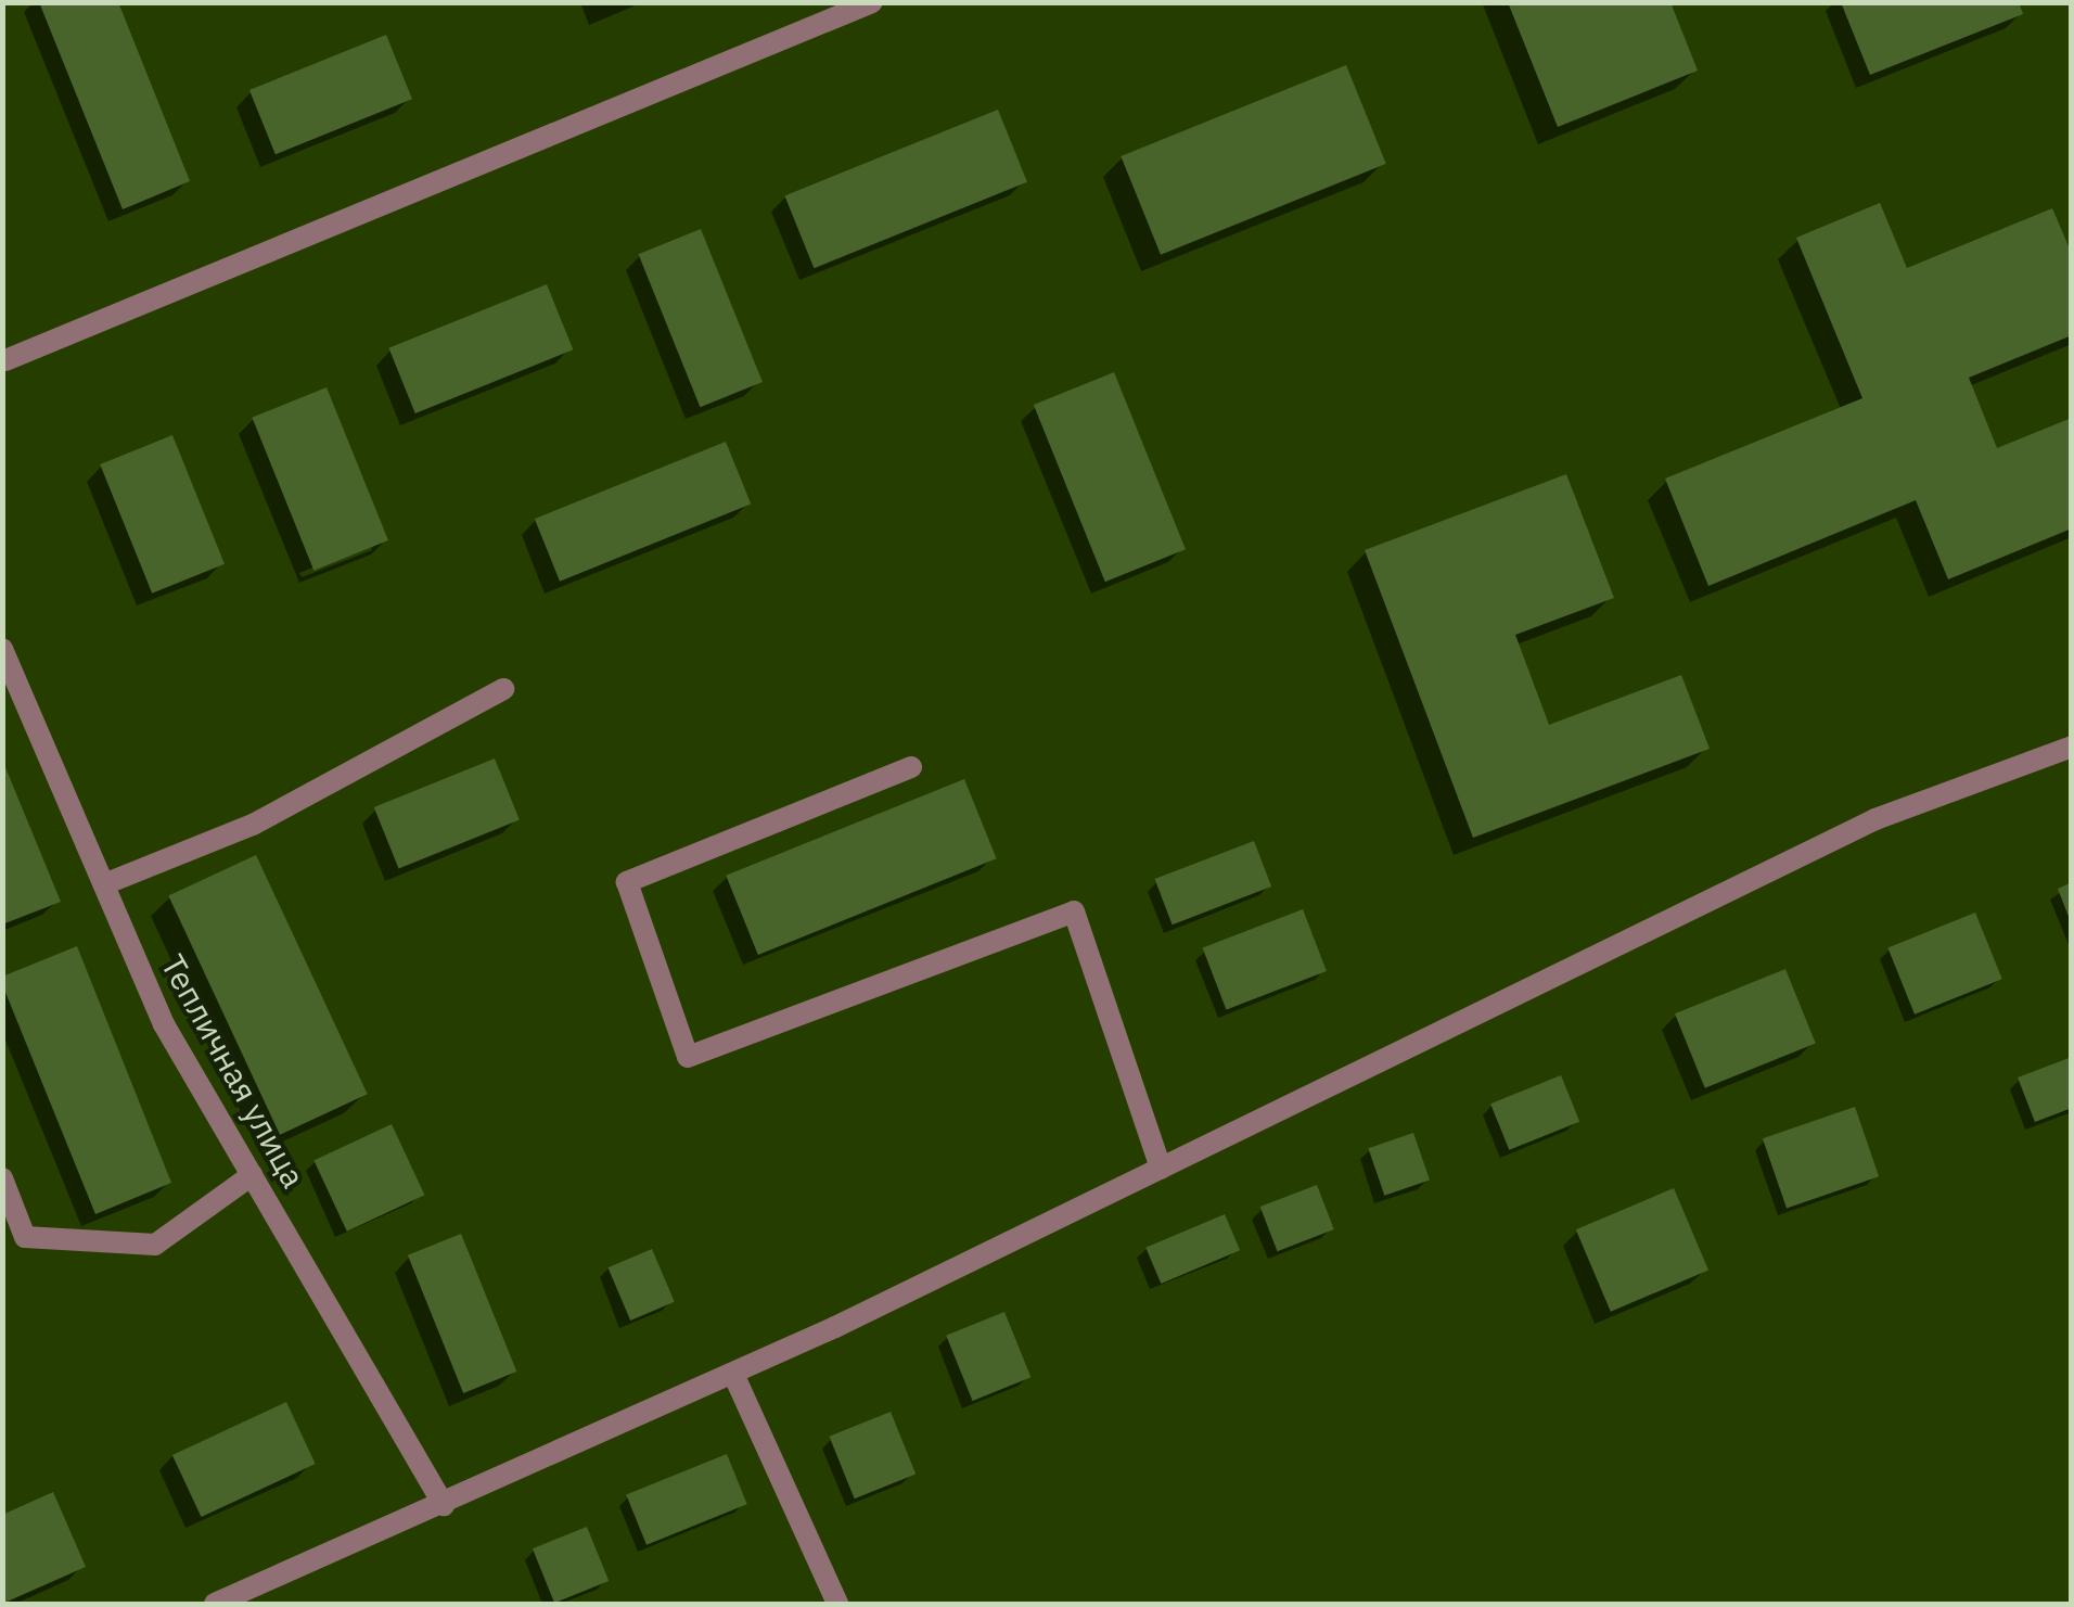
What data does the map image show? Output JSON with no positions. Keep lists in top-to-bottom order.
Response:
{
  "streets": {
    "street": ["Тепличная улица"]
  }
}
